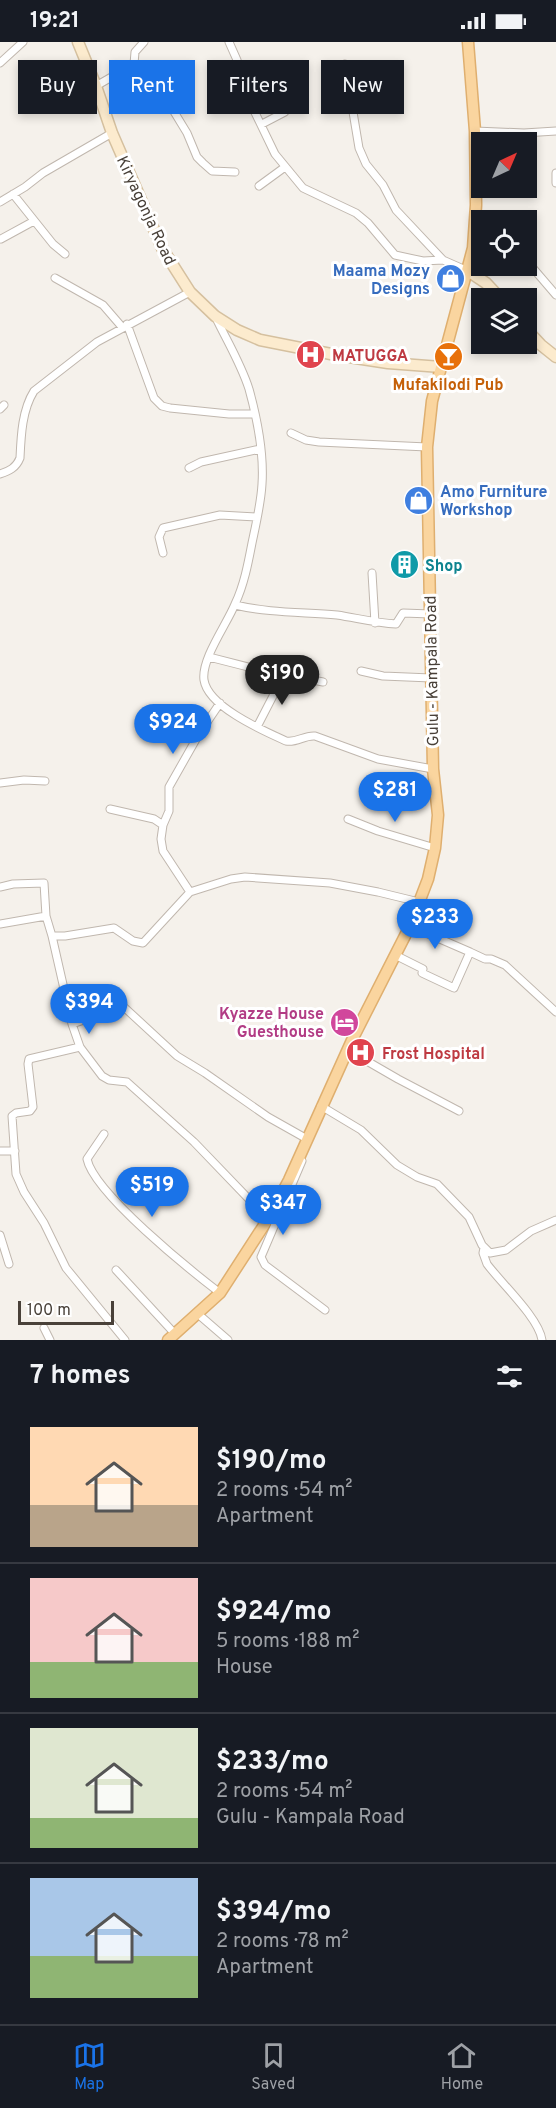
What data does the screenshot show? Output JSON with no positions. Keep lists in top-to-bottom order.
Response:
{
  "streets": {
    "main road": ["Gulu - Kampala Road"],
    "street": ["Kiryagonja Road"]
  },
  "crossings": [
    ["Kiryagonja Road", "Gulu - Kampala Road"]
  ],
  "places": {
    "shop": ["Maama Mozy Designs", "Amo Furniture Workshop"],
    "hospital": ["MATUGGA", "Frost Hospital"],
    "bar": ["Mufakilodi Pub"],
    "building": ["Shop"],
    "hotel": ["Kyazze House Guesthouse"]
  },
  "scale_bar": "100 m",
  "north": "top right",
  "page": {
    "status": "19:21",
    "chip": [
      "Buy",
      "Rent",
      "Filters",
      "New"
    ],
    "price": [
      "$190",
      "$924",
      "$281",
      "$233",
      "$394",
      "$519",
      "$347"
    ],
    "scale": "100 m",
    "heading": "7 homes",
    "list": [
      {
        "name": "$190/mo",
        "note": "2 rooms · 54 m² · Apartment"
      },
      {
        "name": "$924/mo",
        "note": "5 rooms · 188 m² · House"
      },
      {
        "name": "$233/mo",
        "note": "2 rooms · 54 m² · Gulu - Kampala Road"
      },
      {
        "name": "$394/mo",
        "note": "2 rooms · 78 m² · Apartment"
      }
    ],
    "tabs": ["Map", "Saved", "Home"]
  }
}
